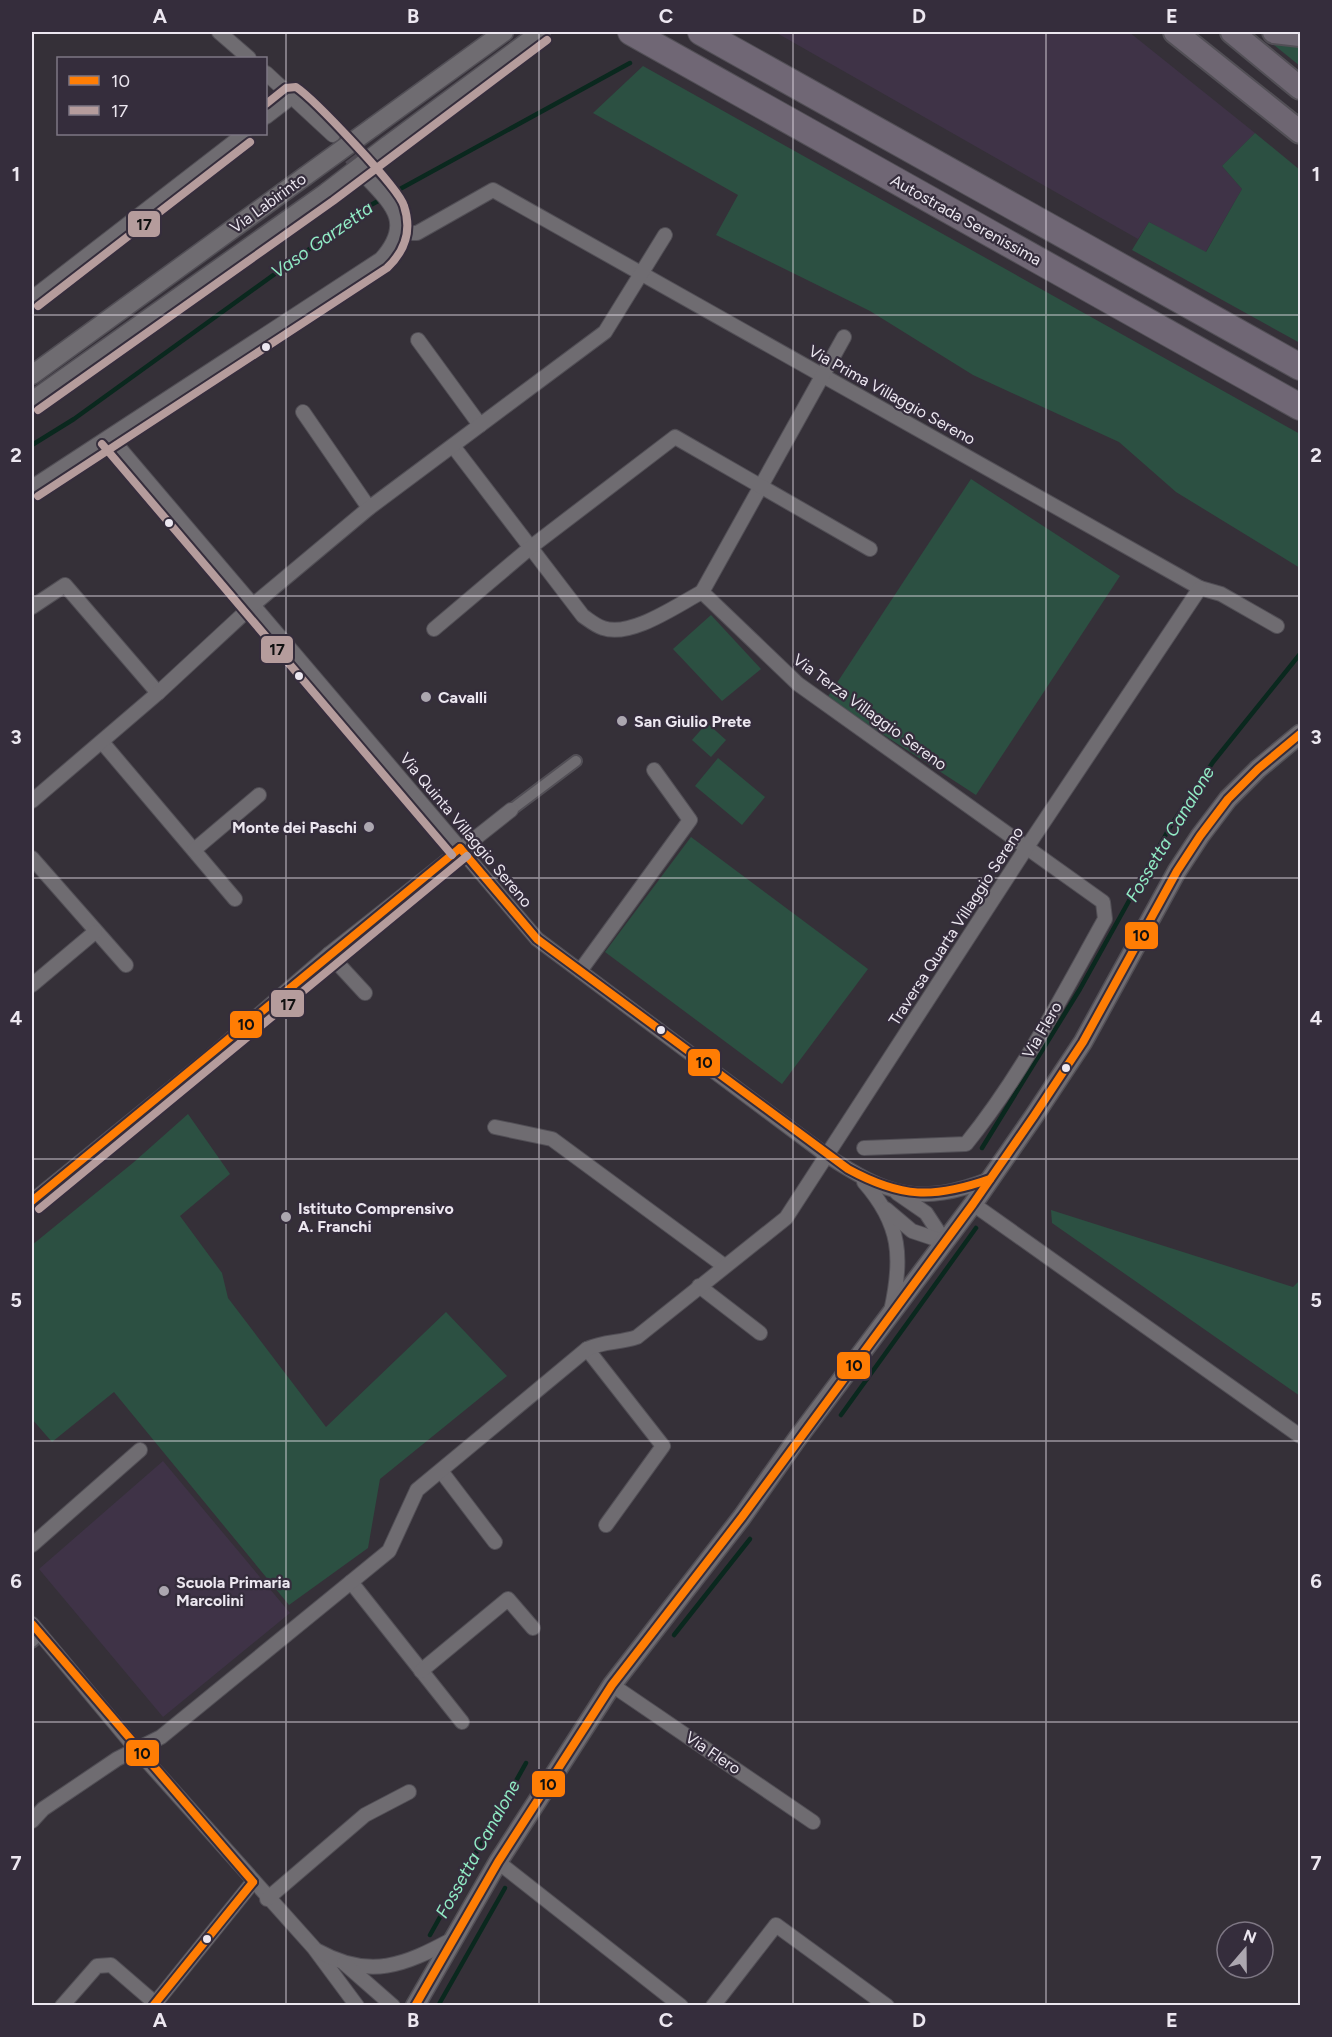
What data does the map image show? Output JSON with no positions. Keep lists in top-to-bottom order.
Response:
{
  "streets": {
    "highway": ["Autostrada Serenissima"],
    "street": [
      "Via Labirinto",
      "Via Prima Villaggio Sereno",
      "Via Terza Villaggio Sereno",
      "Via Quinta Villaggio Sereno",
      "Traversa Quarta Villaggio Sereno",
      "Via Flero"
    ]
  },
  "crossings": [
    ["Via Prima Villaggio Sereno", "Traversa Quarta Villaggio Sereno"],
    ["Via Terza Villaggio Sereno", "Traversa Quarta Villaggio Sereno"],
    ["Via Terza Villaggio Sereno", "Via Flero"],
    ["Via Quinta Villaggio Sereno", "Traversa Quarta Villaggio Sereno"],
    ["Traversa Quarta Villaggio Sereno", "Via Flero"]
  ],
  "water": ["Vaso Garzetta", "Fossetta Canalone"],
  "places": [
    "Cavalli",
    "San Giulio Prete",
    "Monte dei Paschi",
    "Istituto Comprensivo A. Franchi",
    "Scuola Primaria Marcolini"
  ],
  "lines": ["transit line 17", "transit line 10"],
  "legend": ["10", "17"],
  "north": "top",
  "grid": {
    "columns": [
      "A",
      "B",
      "C",
      "D",
      "E"
    ],
    "rows": [
      "1",
      "2",
      "3",
      "4",
      "5",
      "6",
      "7"
    ]
  }
}
